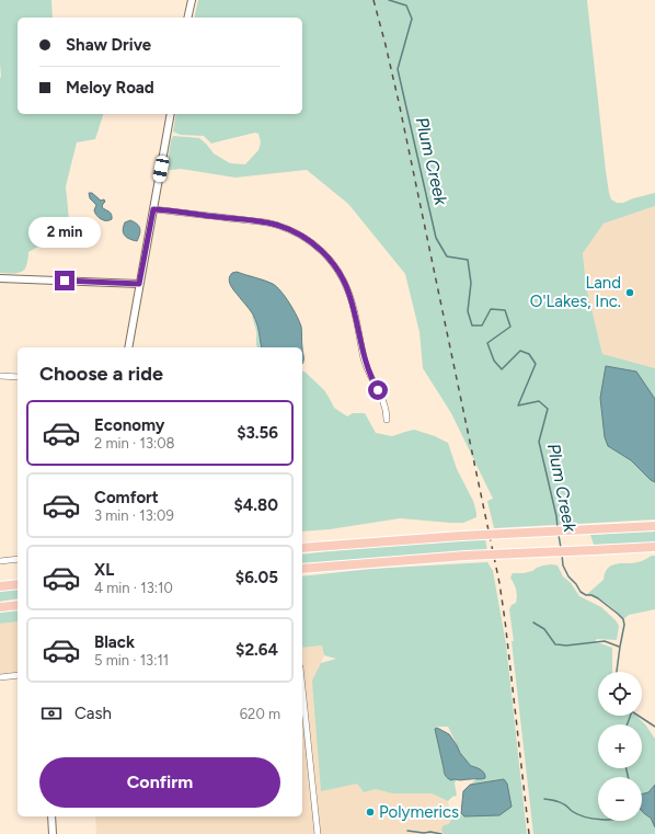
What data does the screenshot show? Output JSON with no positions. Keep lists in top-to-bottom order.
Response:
{
  "water": ["Plum Creek"],
  "places": ["Land O'Lakes, Inc.", "Polymerics"],
  "page": {
    "banner": ["Shaw Drive", "Meloy Road"],
    "bubble": "2 min",
    "heading": "Choose a ride",
    "list": [
      {
        "name": "Economy",
        "note": "2 min · 13:08",
        "value": "$3.56"
      },
      {
        "name": "Comfort",
        "note": "3 min · 13:09",
        "value": "$4.80"
      },
      {
        "name": "XL",
        "note": "4 min · 13:10",
        "value": "$6.05"
      },
      {
        "name": "Black",
        "note": "5 min · 13:11",
        "value": "$2.64"
      }
    ],
    "map_buttons": ["+", "−"],
    "pay": ["Cash", "620 m"],
    "buttons": "Confirm"
  }
}
